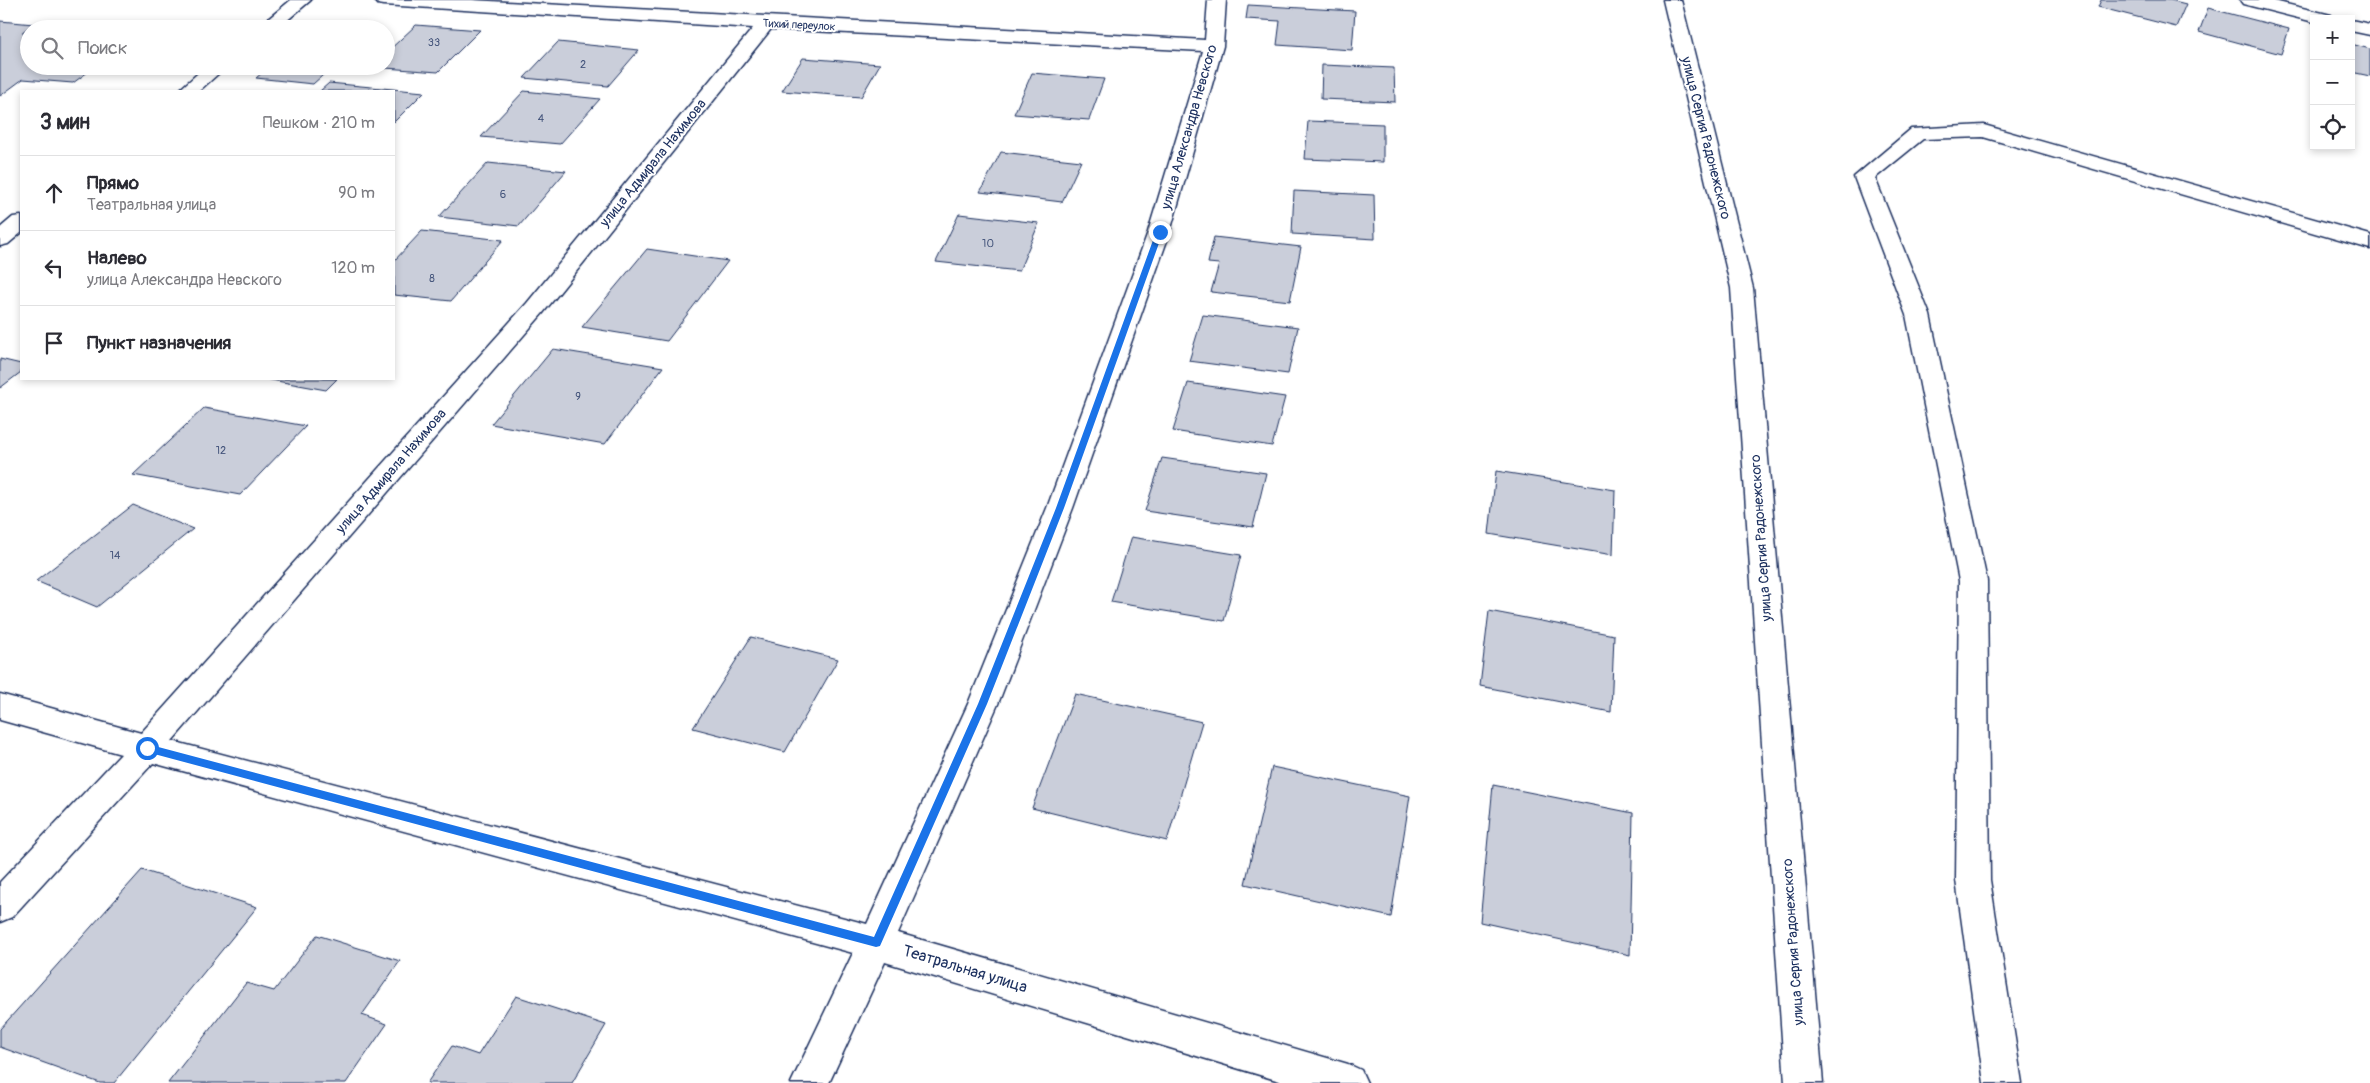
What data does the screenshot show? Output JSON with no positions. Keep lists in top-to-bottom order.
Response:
{
  "streets": {
    "street": [
      "Тихий переулок",
      "улица Александра Невского",
      "улица Сергия Радонежского",
      "улица Адмирала Нахимова",
      "Театральная улица"
    ]
  },
  "crossings": [
    ["Тихий переулок", "улица Александра Невского"],
    ["Тихий переулок", "улица Адмирала Нахимова"],
    ["улица Александра Невского", "Театральная улица"],
    ["улица Адмирала Нахимова", "Театральная улица"]
  ],
  "house_numbers": [
    "33",
    "2",
    "4",
    "6",
    "10",
    "8",
    "9",
    "12",
    "14"
  ],
  "page": {
    "map_buttons": ["+", "−"],
    "search": "Поиск",
    "heading": ["3 мин", "Пешком · 210 m"],
    "list": [
      ["Прямо", "Театральная улица", "90 m"],
      ["Налево", "улица Александра Невского", "120 m"],
      "Пункт назначения"
    ]
  }
}
